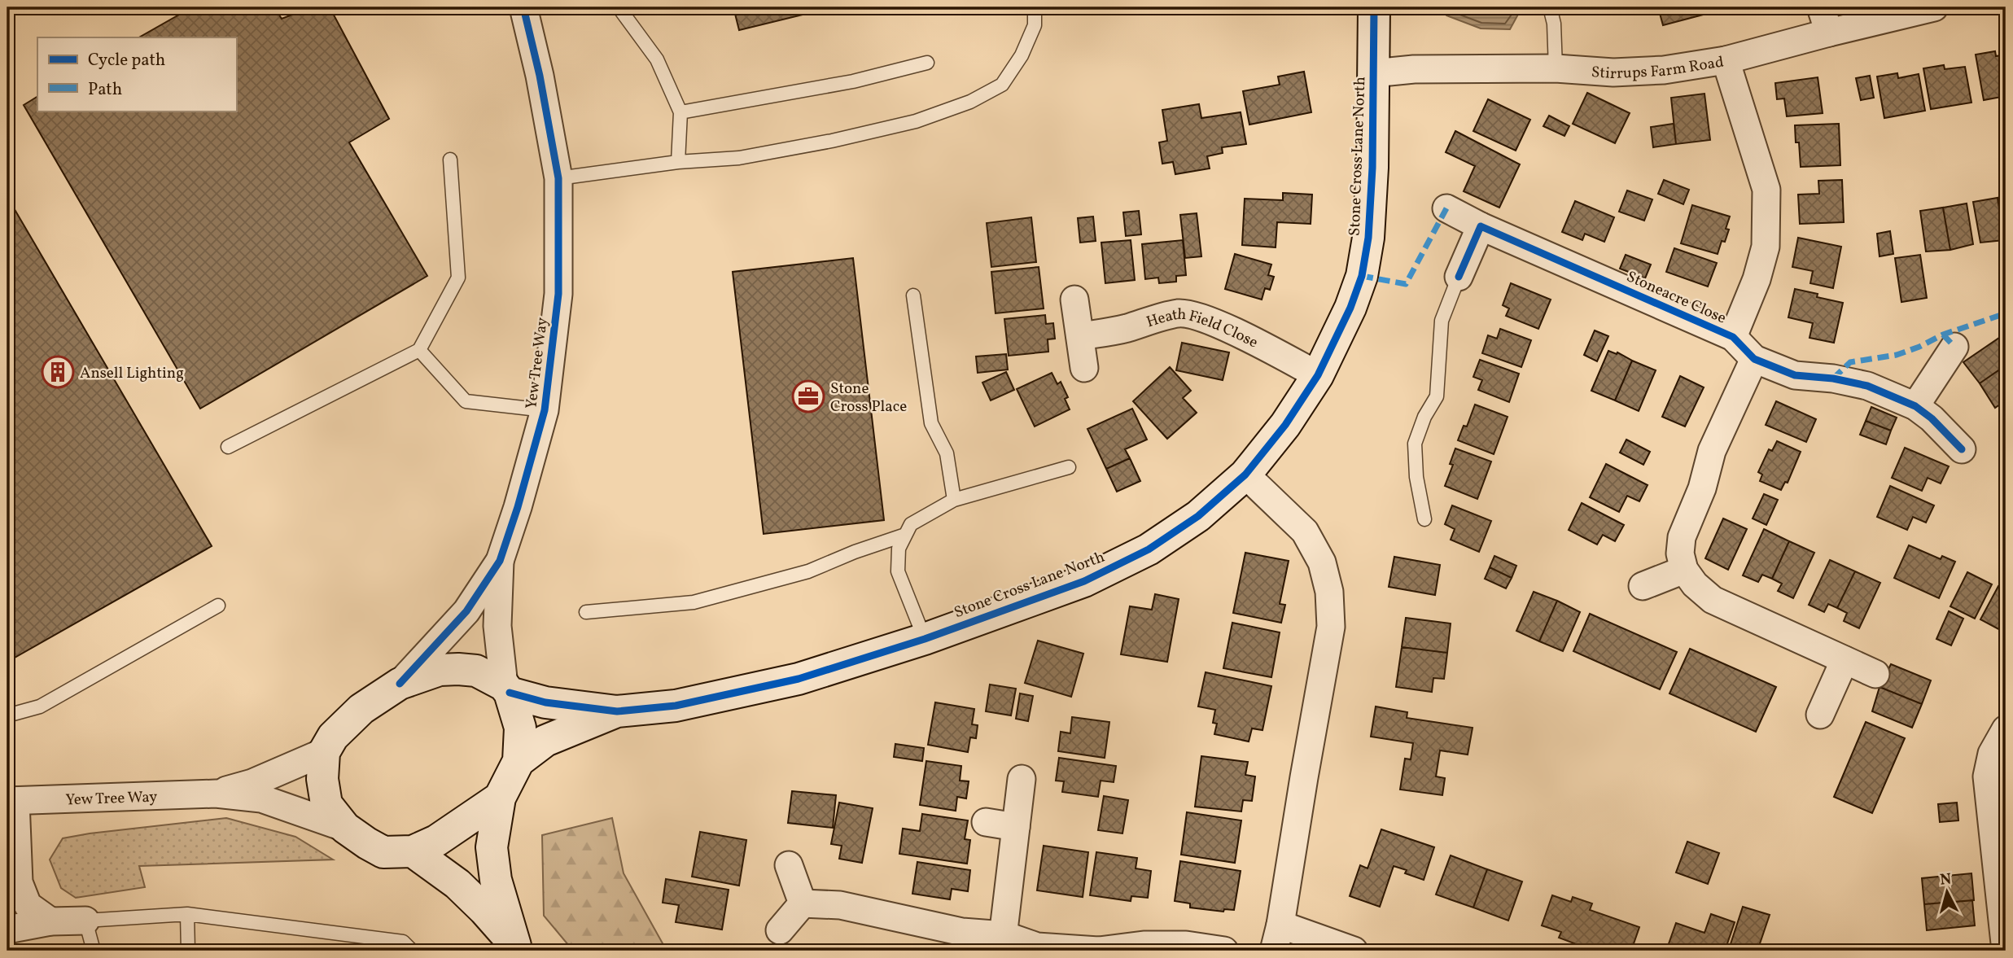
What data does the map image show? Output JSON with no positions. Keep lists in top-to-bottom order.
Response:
{
  "streets": {
    "street": [
      "Stirrups Farm Road",
      "Stone Cross Lane North",
      "Stoneacre Close",
      "Heath Field Close",
      "Yew Tree Way"
    ]
  },
  "crossings": [
    ["Stirrups Farm Road", "Stone Cross Lane North"],
    ["Stirrups Farm Road", "Stoneacre Close"],
    ["Stone Cross Lane North", "Heath Field Close"],
    ["Stone Cross Lane North", "Yew Tree Way"]
  ],
  "places": {
    "building": ["Ansell Lighting"],
    "office": ["Stone Cross Place"]
  },
  "legend": ["Cycle path", "Path"],
  "north": "top"
}
